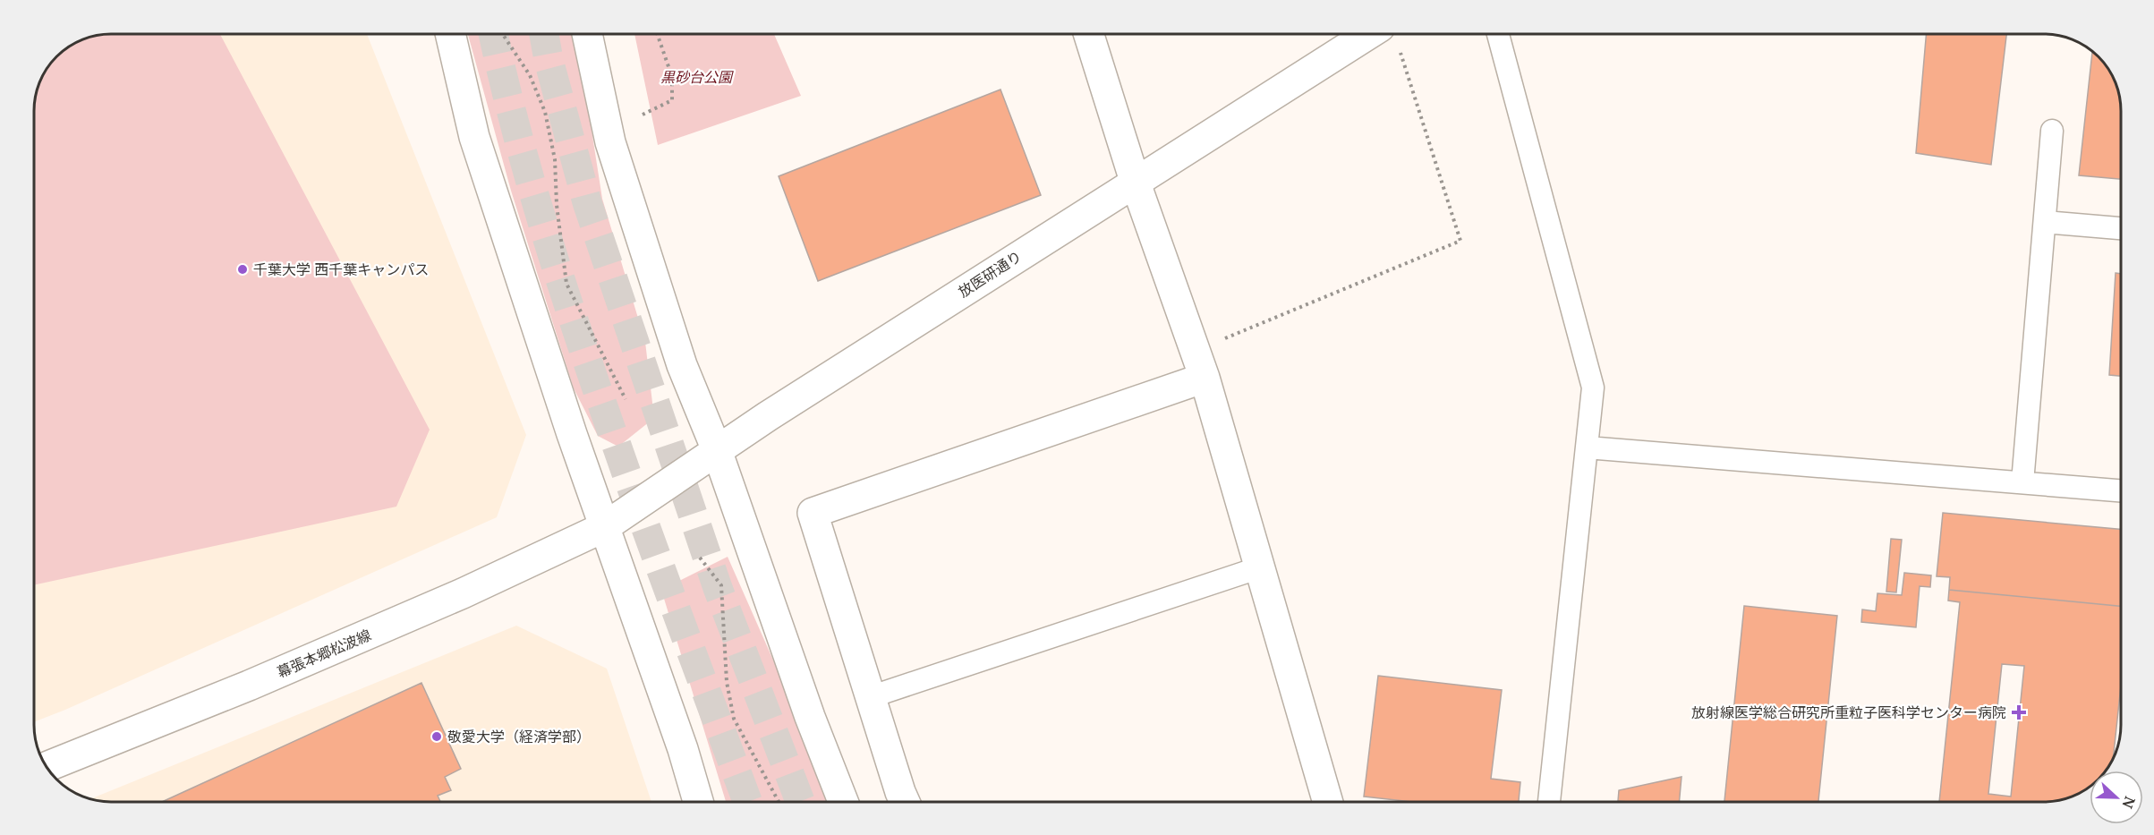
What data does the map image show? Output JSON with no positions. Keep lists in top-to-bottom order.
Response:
{
  "streets": {
    "street": ["放医研通り", "幕張本郷松波線"]
  },
  "crossings": [
    ["放医研通り", "幕張本郷松波線"]
  ],
  "parks": ["黒砂台公園"],
  "places": {
    "other": ["千葉大学 西千葉キャンパス", "敬愛大学（経済学部）"],
    "health": ["放射線医学総合研究所重粒子医科学センター病院"]
  },
  "north": "right"
}
